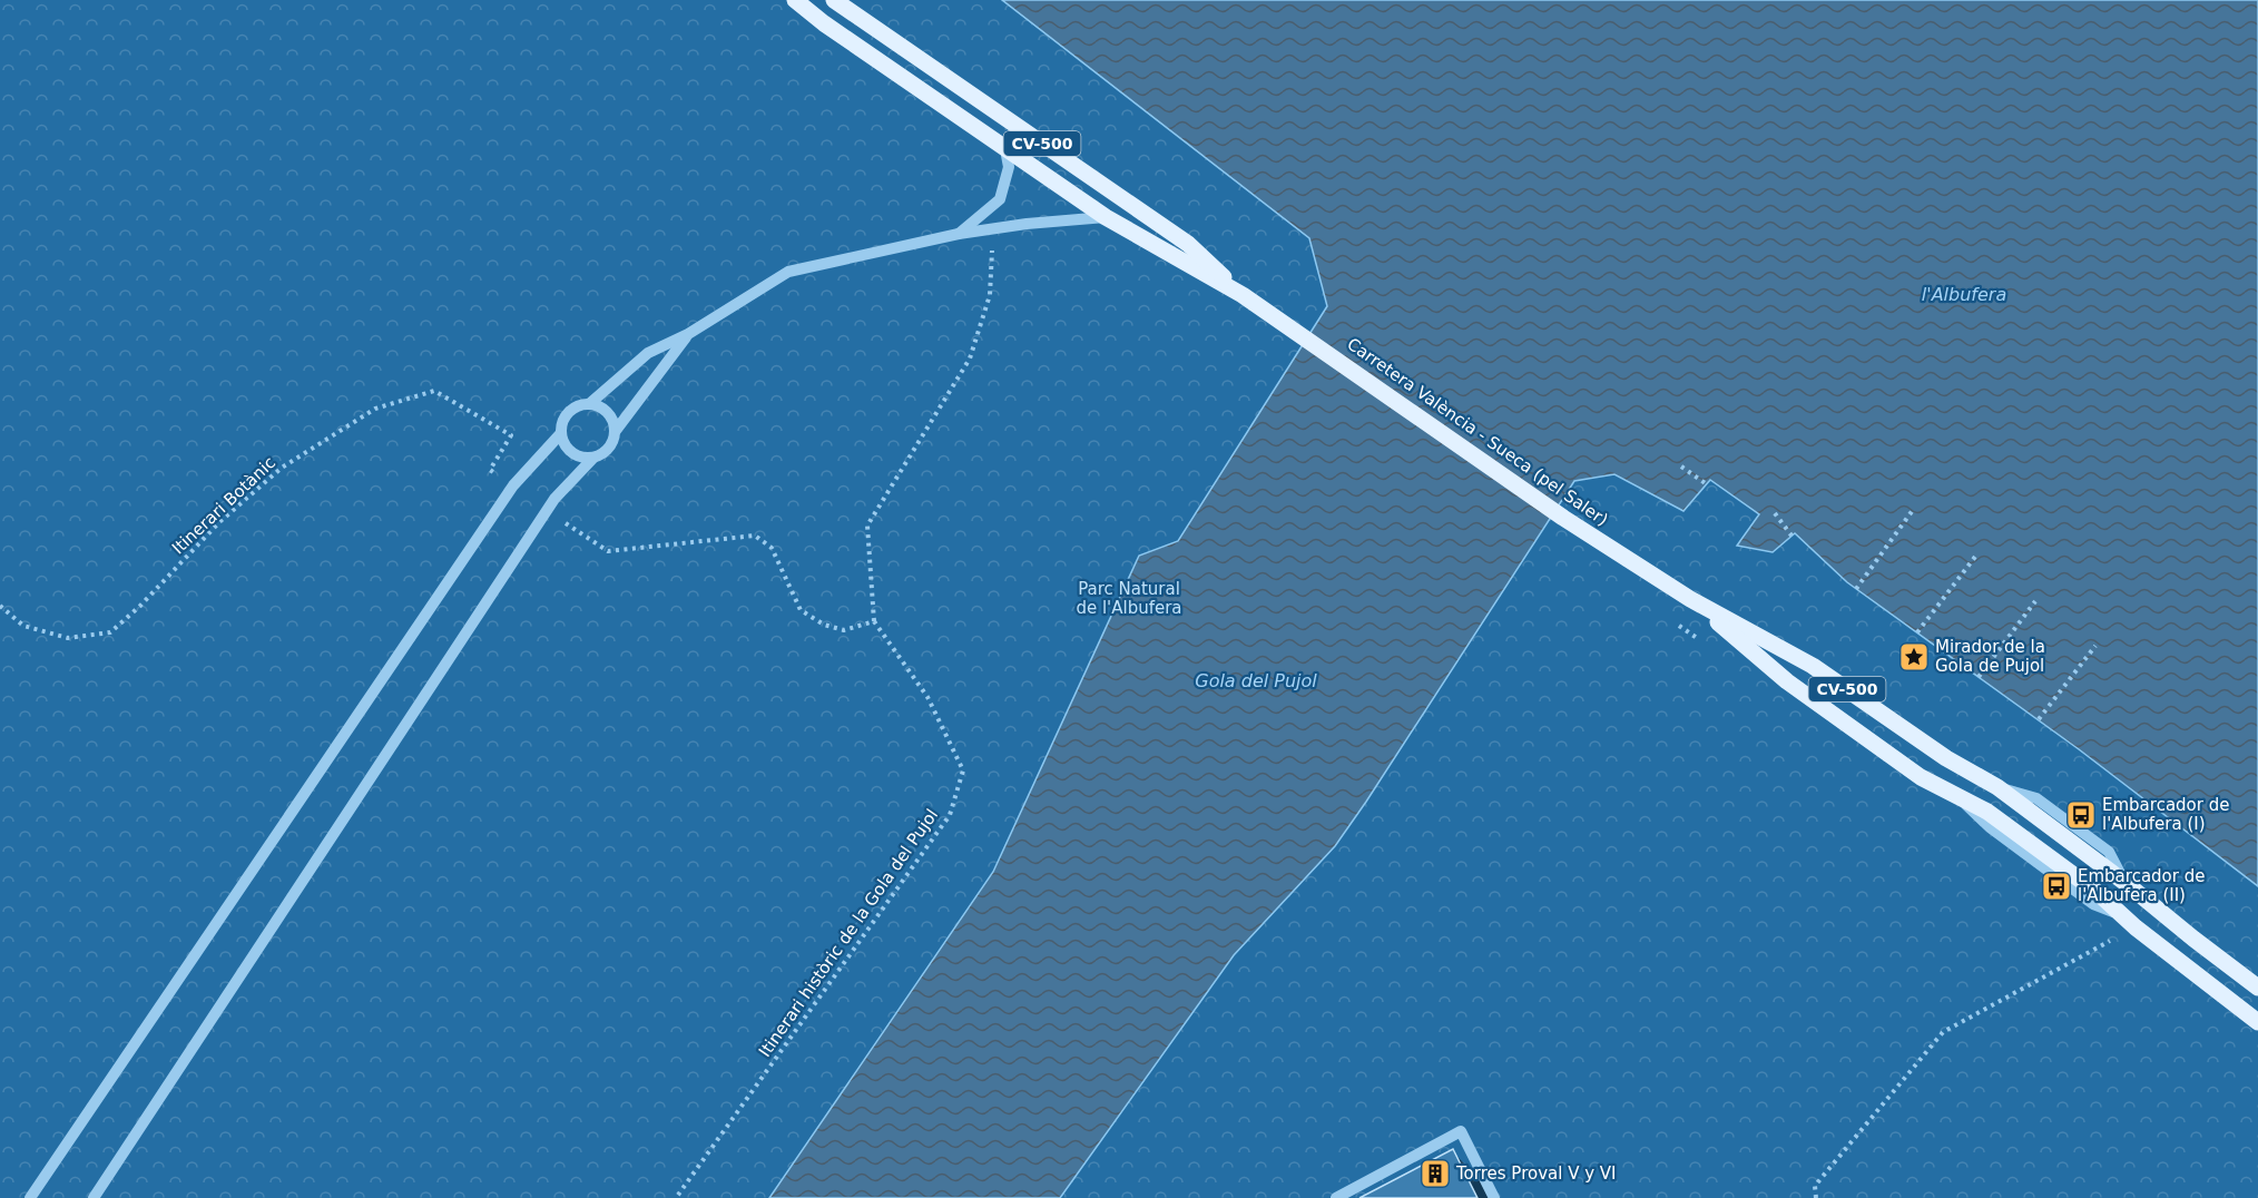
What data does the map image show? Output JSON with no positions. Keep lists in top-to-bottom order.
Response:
{
  "streets": {
    "main road": ["CV-500", "Carretera València - Sueca (pel Saler)"],
    "path": ["Itinerari Botànic", "Itinerari històric de la Gola del Pujol"]
  },
  "water": ["l'Albufera", "Gola del Pujol"],
  "parks": ["Parc Natural de l'Albufera"],
  "places": {
    "place": ["Mirador de la Gola de Pujol"],
    "bus stop": ["Embarcador de l'Albufera (I)", "Embarcador de l'Albufera (II)"],
    "building": ["Torres Proval V y VI"]
  }
}
